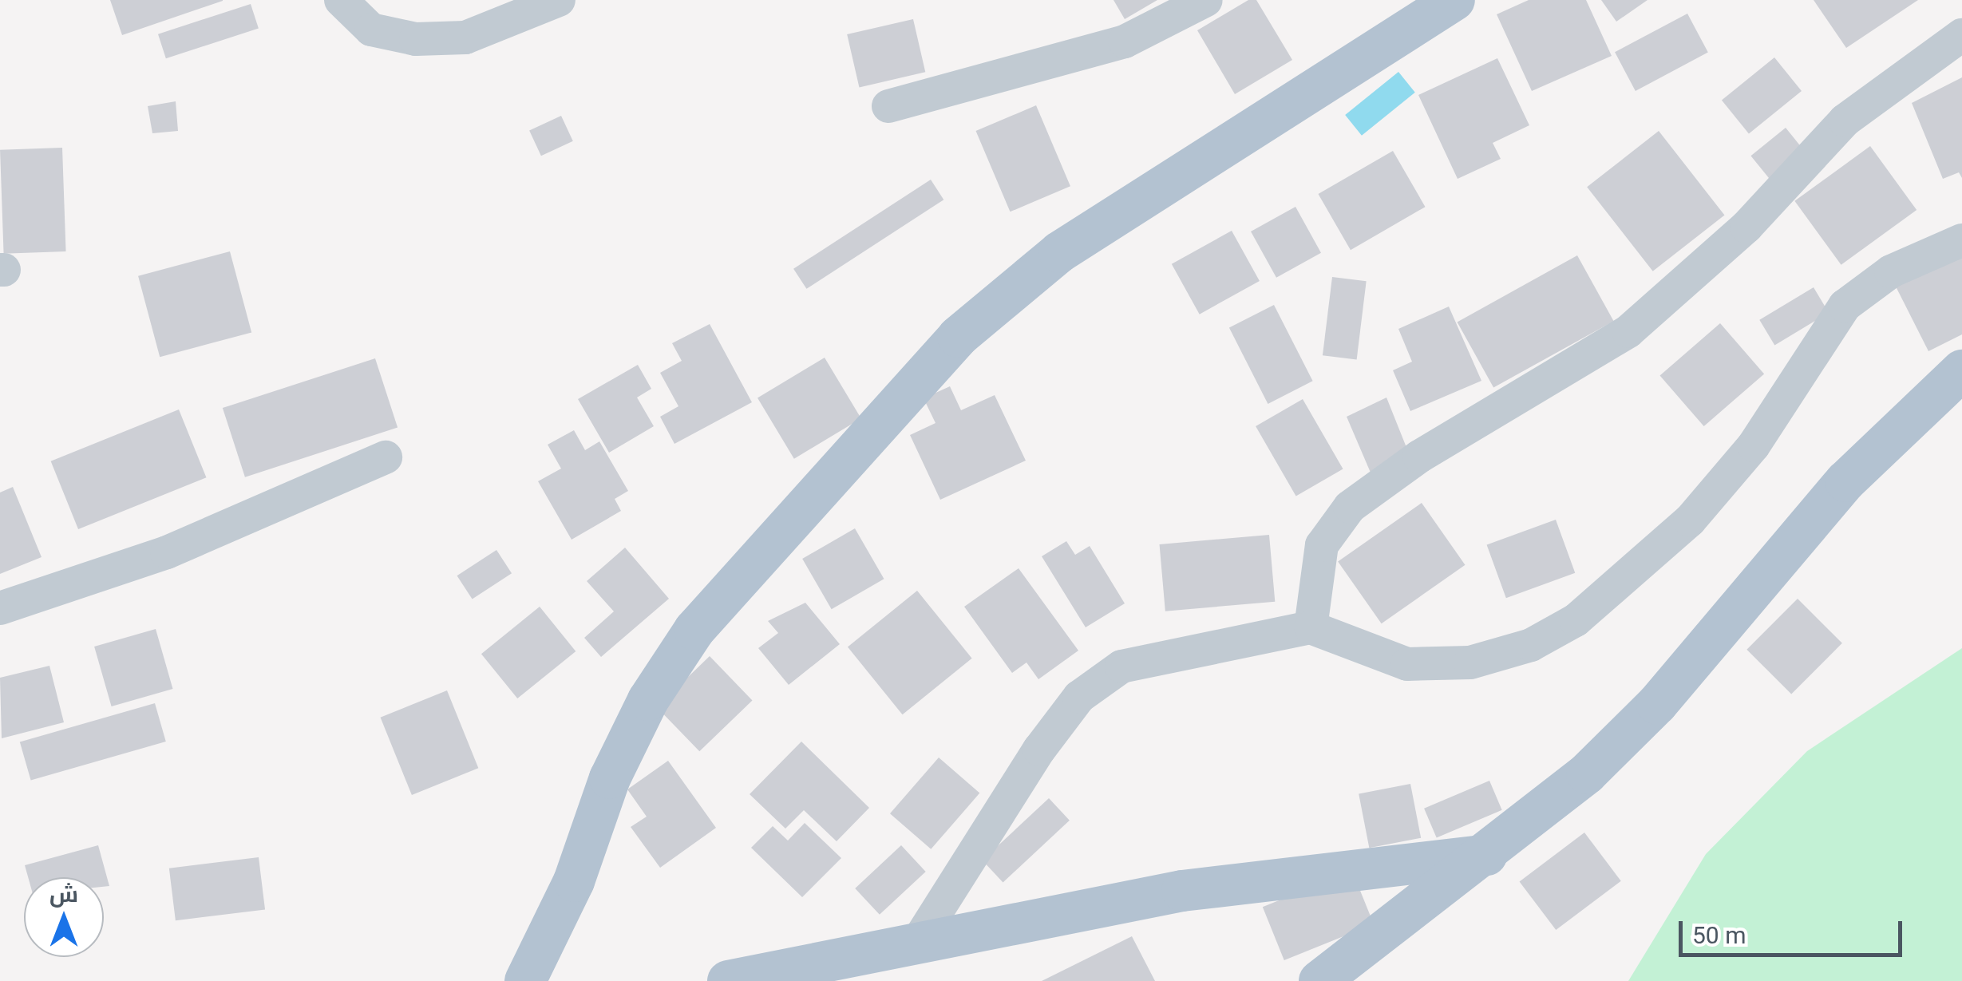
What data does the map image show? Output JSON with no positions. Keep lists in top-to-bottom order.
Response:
{
  "scale_bar": "50 m",
  "north": "top"
}
